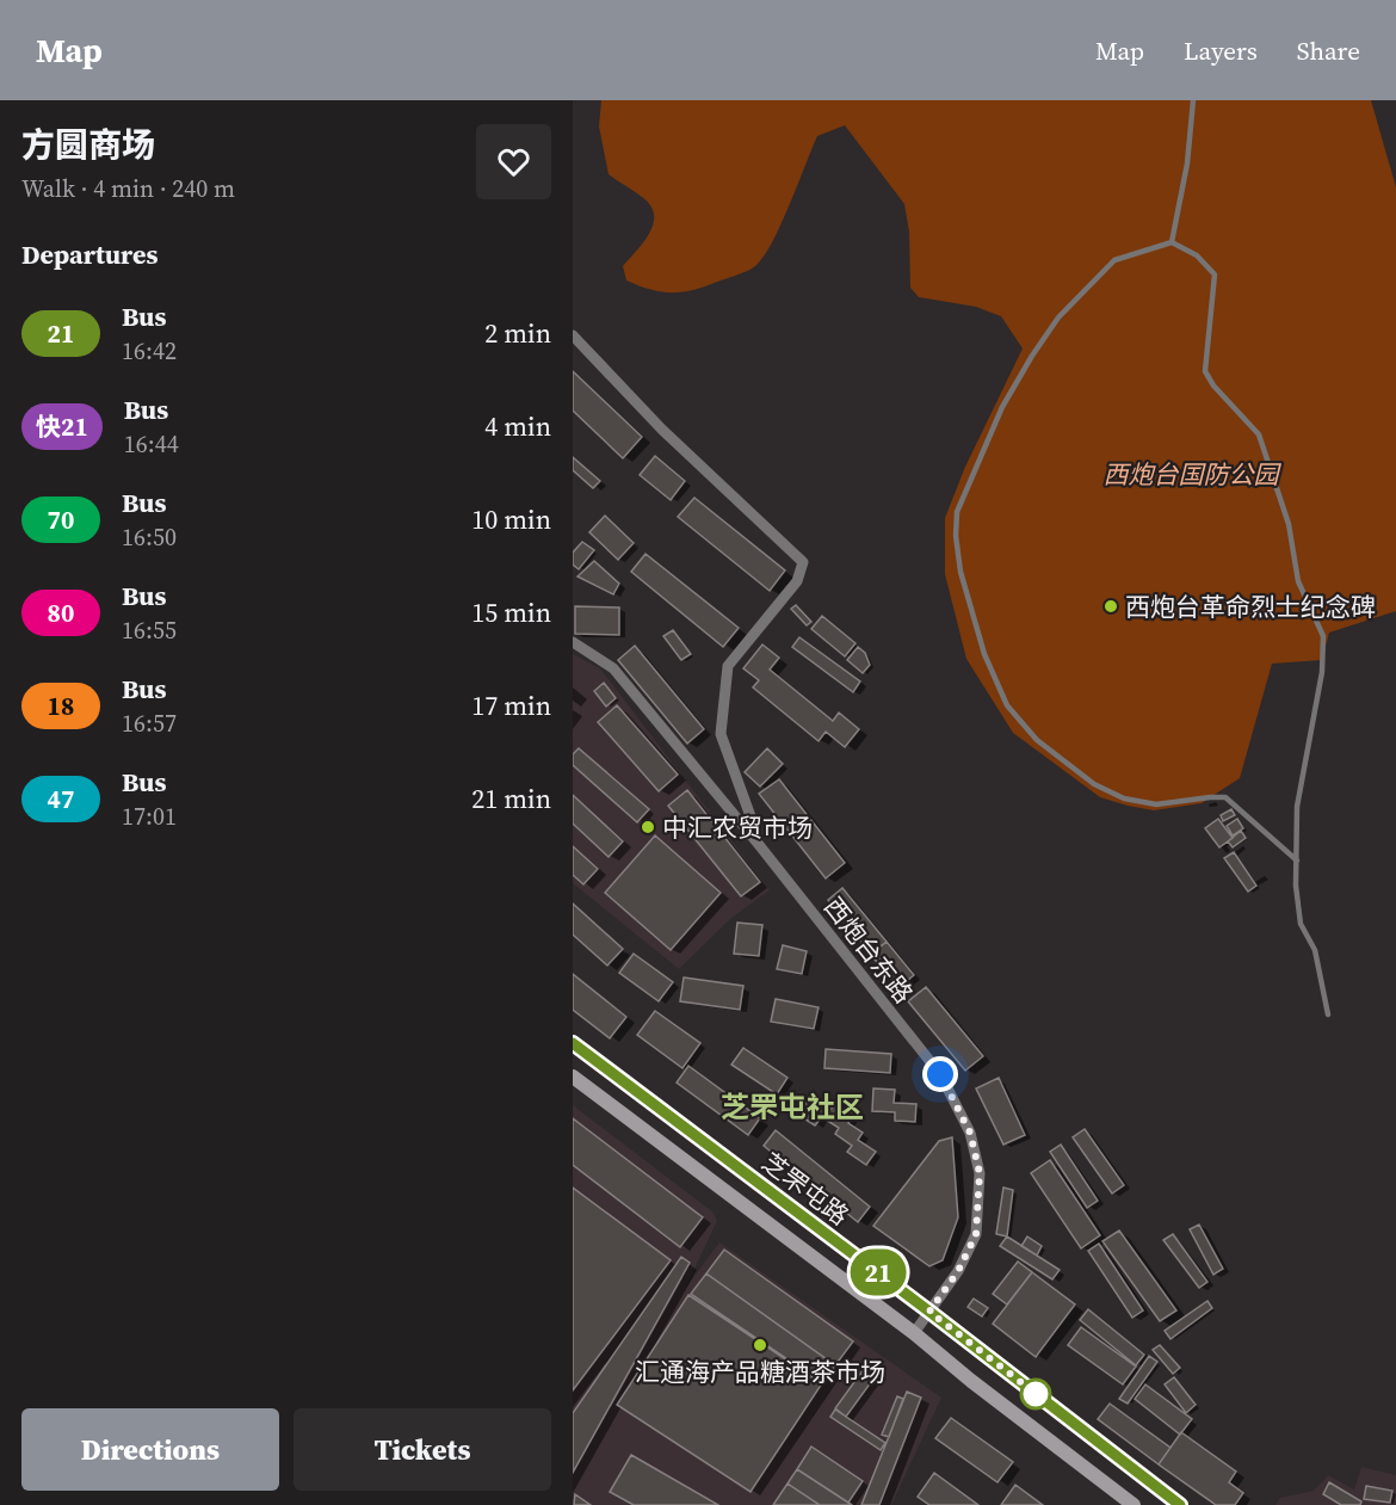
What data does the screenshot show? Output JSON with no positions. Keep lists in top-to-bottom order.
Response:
{
  "streets": {
    "main road": ["芝罘屯路"],
    "street": ["西炮台东路"]
  },
  "crossings": [
    ["西炮台东路", "芝罘屯路"]
  ],
  "districts": ["芝罘屯社区"],
  "parks": ["西炮台国防公园"],
  "places": ["西炮台革命烈士纪念碑", "中汇农贸市场", "汇通海产品糖酒茶市场"],
  "lines": ["bus line 21"],
  "page": {
    "header": "Map",
    "nav": ["Map", "Layers", "Share"],
    "heading": [
      ["方圆商场", "Walk · 4 min · 240 m"],
      "Departures"
    ],
    "on_map": "21",
    "list": [
      {
        "mark": "21",
        "name": "Bus",
        "note": "16:42",
        "value": "2 min"
      },
      {
        "mark": "快21",
        "name": "Bus",
        "note": "16:44",
        "value": "4 min"
      },
      {
        "mark": "70",
        "name": "Bus",
        "note": "16:50",
        "value": "10 min"
      },
      {
        "mark": "80",
        "name": "Bus",
        "note": "16:55",
        "value": "15 min"
      },
      {
        "mark": "18",
        "name": "Bus",
        "note": "16:57",
        "value": "17 min"
      },
      {
        "mark": "47",
        "name": "Bus",
        "note": "17:01",
        "value": "21 min"
      }
    ],
    "buttons": ["Directions", "Tickets"]
  }
}
